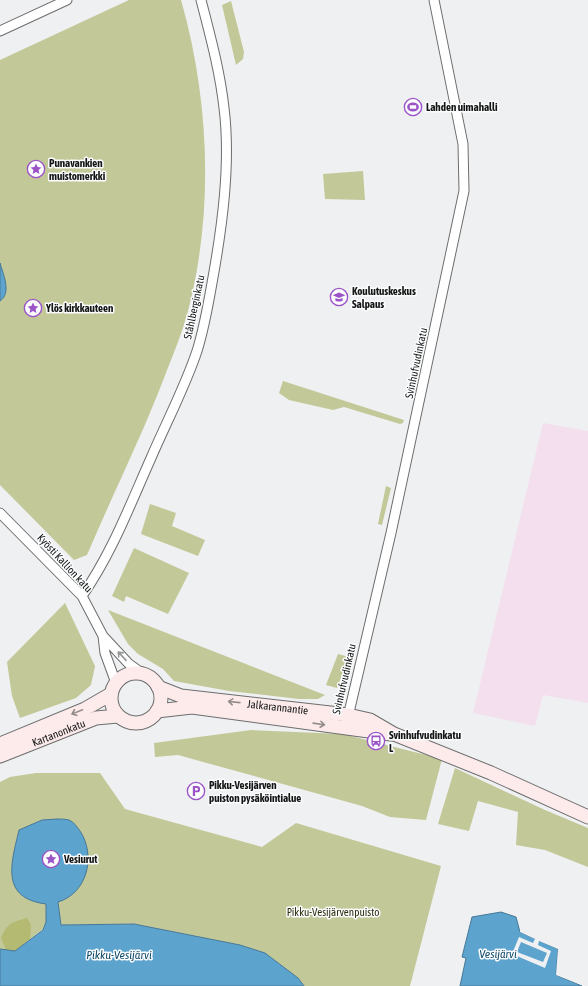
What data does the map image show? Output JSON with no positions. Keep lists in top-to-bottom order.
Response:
{
  "streets": {
    "main road": ["Jalkarannantie", "Kartanonkatu"],
    "street": ["Ståhlberginkatu", "Svinhufvudinkatu", "Kyösti Kallion katu"]
  },
  "crossings": [
    ["Ståhlberginkatu", "Kyösti Kallion katu"],
    ["Svinhufvudinkatu", "Jalkarannantie"],
    ["Kyösti Kallion katu", "Jalkarannantie"],
    ["Kyösti Kallion katu", "Kartanonkatu"],
    ["Jalkarannantie", "Kartanonkatu"]
  ],
  "water": ["Vesijärvi", "Pikku-Vesijärvi"],
  "parks": ["Pikku-Vesijärvenpuisto"],
  "places": {
    "sports": ["Lahden uimahalli"],
    "place": ["Punavankien muistomerkki", "Ylös kirkkauteen", "Vesiurut"],
    "school or university": ["Koulutuskeskus Salpaus"],
    "bus stop": ["Svinhufvudinkatu L"],
    "parking": ["Pikku-Vesijärven puiston pysäköintialue"]
  }
}
